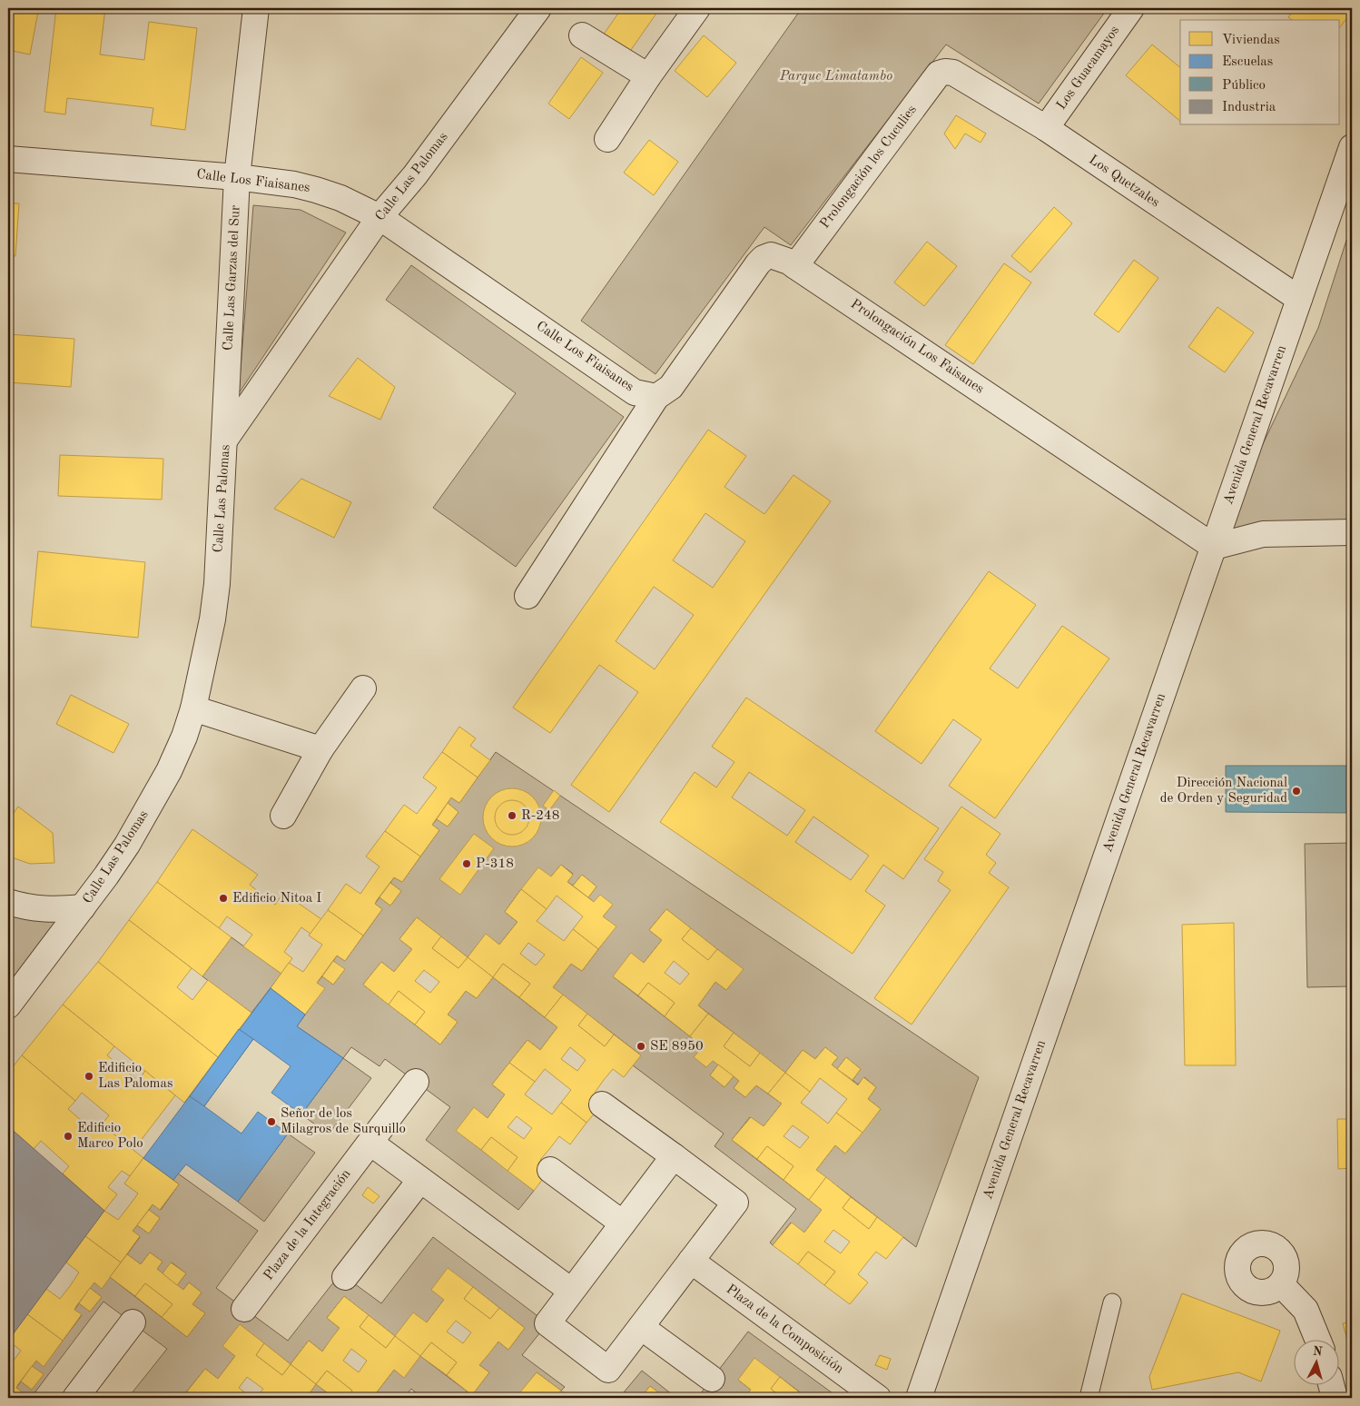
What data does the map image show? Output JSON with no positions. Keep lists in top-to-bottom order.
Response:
{
  "streets": {
    "street": [
      "Los Guacamayos",
      "Prolongación los Cuculies",
      "Calle Las Palomas",
      "Calle Los Fiaisanes",
      "Los Quetzales",
      "Calle Las Garzas del Sur",
      "Prolongación Los Faisanes",
      "Avenida General Recavarren",
      "Plaza de la Integración",
      "Plaza de la Composición"
    ]
  },
  "crossings": [
    ["Los Guacamayos", "Los Quetzales"],
    ["Prolongación los Cuculies", "Los Quetzales"],
    ["Prolongación los Cuculies", "Prolongación Los Faisanes"],
    ["Calle Las Palomas", "Calle Los Fiaisanes"],
    ["Calle Las Palomas", "Calle Las Garzas del Sur"],
    ["Calle Los Fiaisanes", "Calle Las Garzas del Sur"],
    ["Calle Los Fiaisanes", "Prolongación Los Faisanes"],
    ["Los Quetzales", "Avenida General Recavarren"],
    ["Prolongación Los Faisanes", "Avenida General Recavarren"]
  ],
  "parks": ["Parque Limatambo"],
  "places": [
    "Dirección Nacional de Orden y Seguridad",
    "R-248",
    "P-318",
    "Edificio Nitoa I",
    "SE 8950",
    "Edificio Las Palomas",
    "Señor de los Milagros de Surquillo",
    "Edificio Marco Polo"
  ],
  "legend": [
    "Viviendas",
    "Escuelas",
    "Público",
    "Industria"
  ],
  "north": "top"
}
